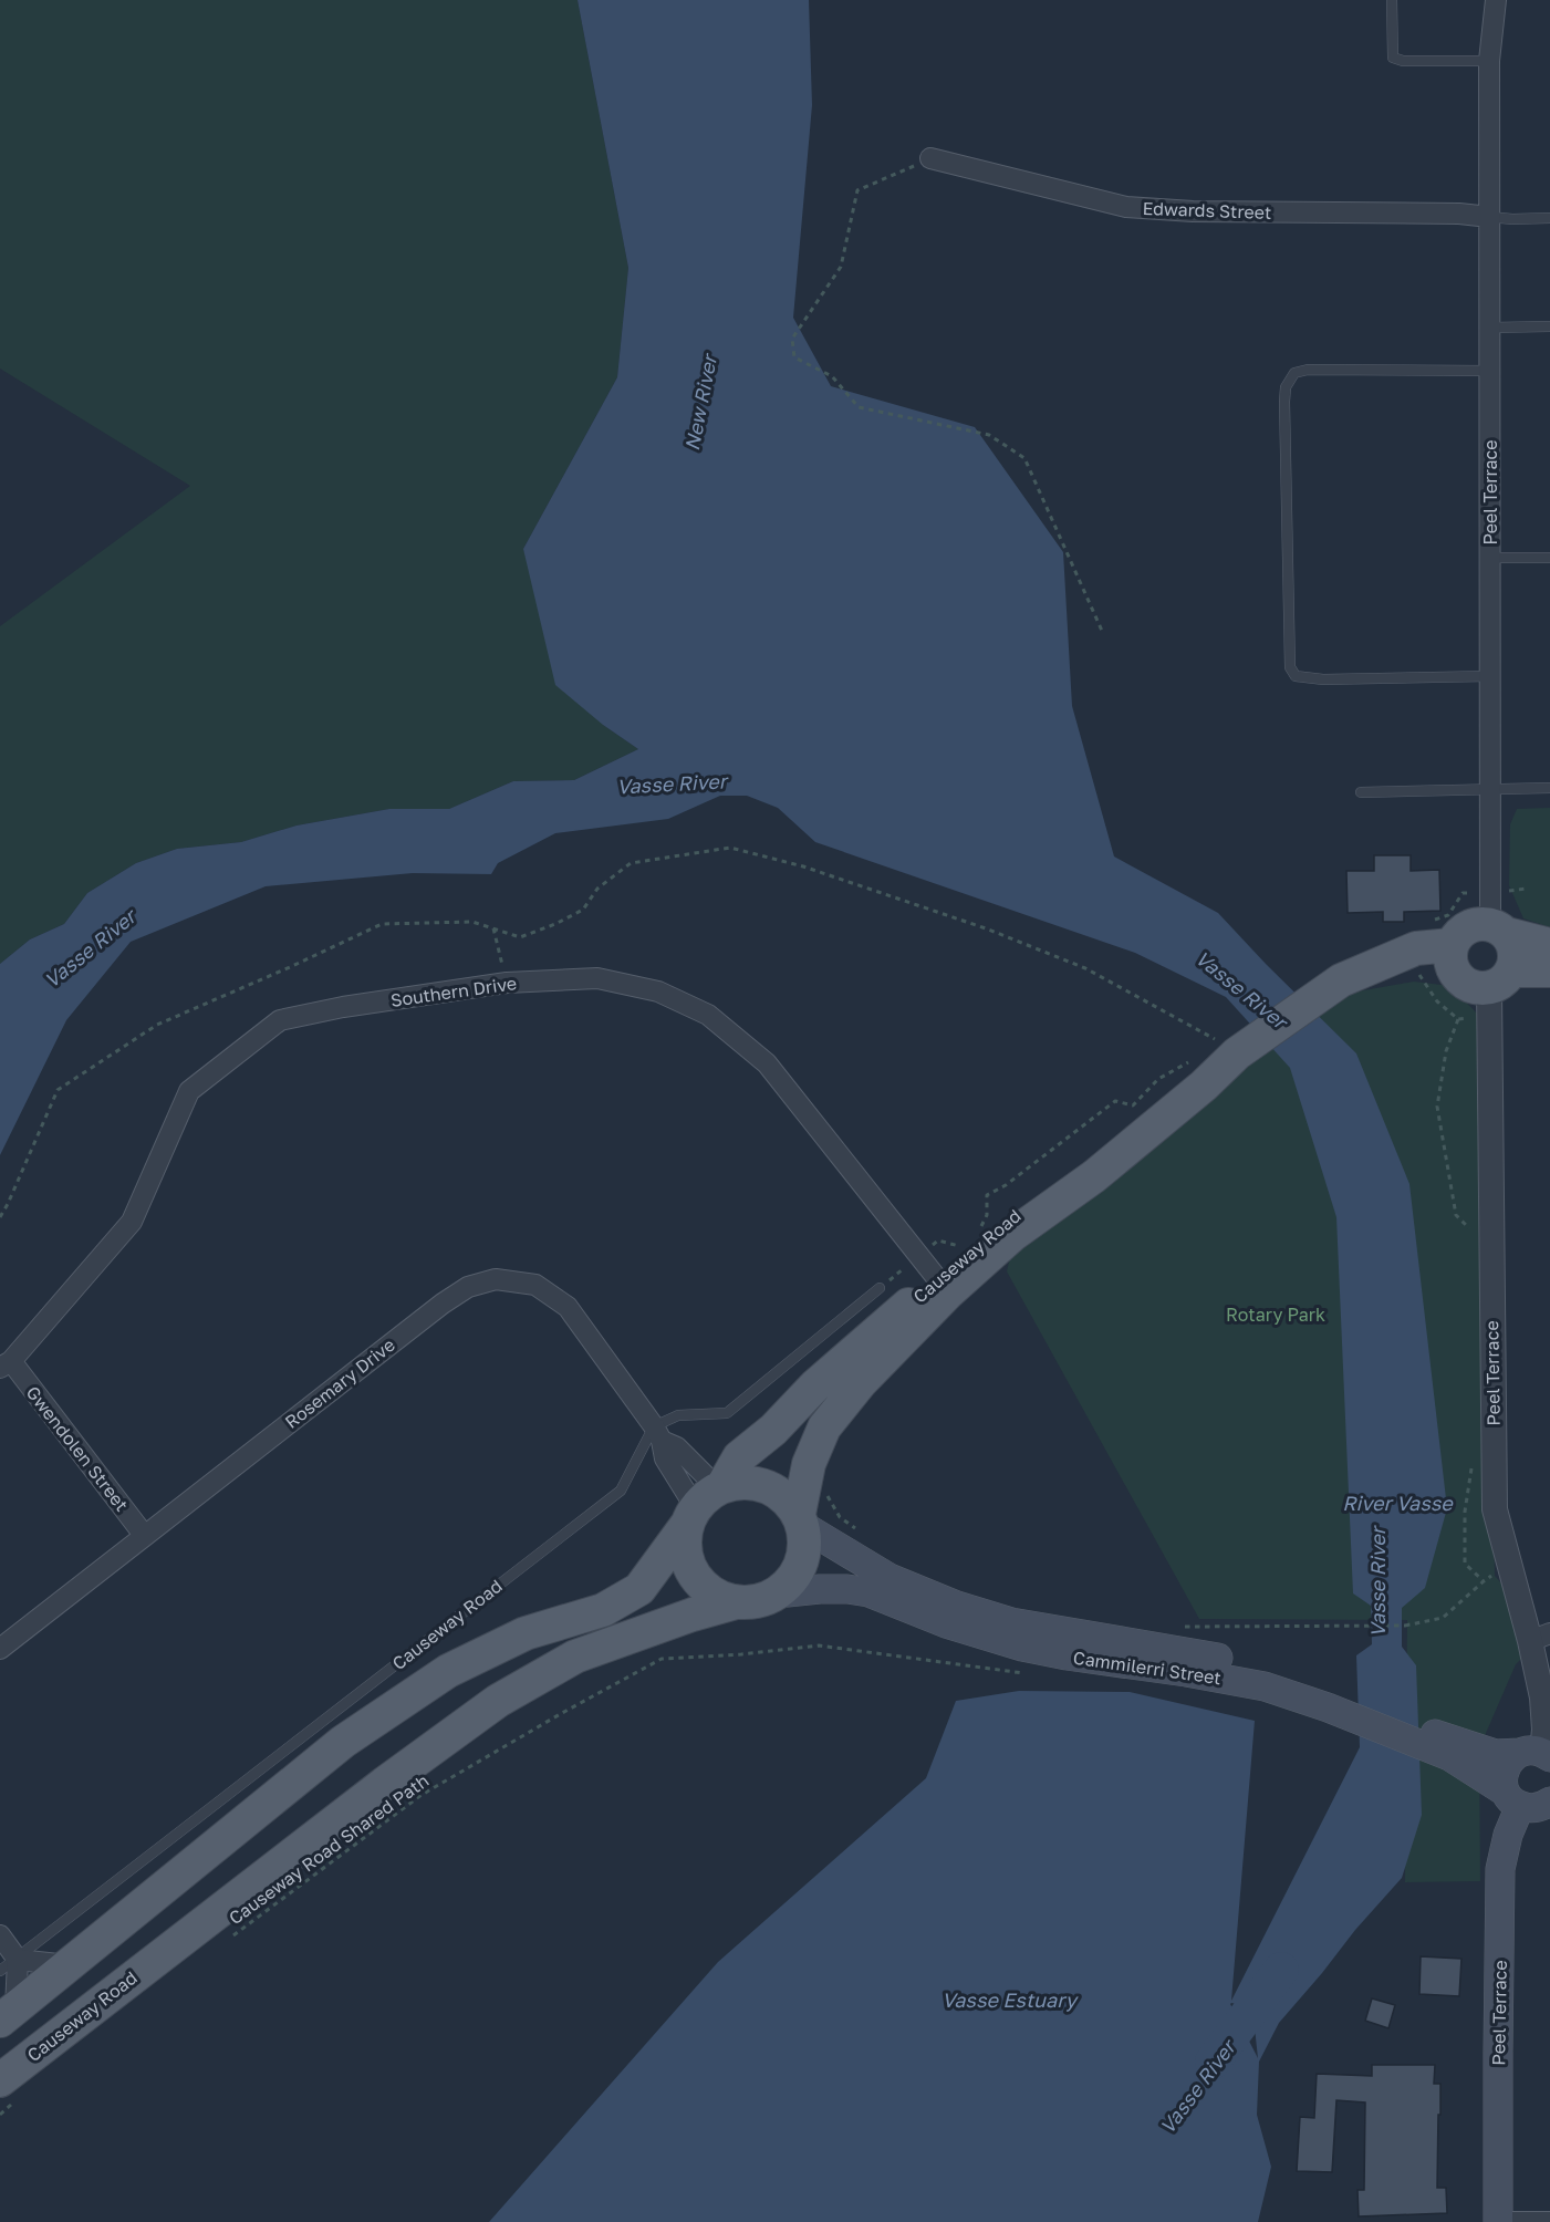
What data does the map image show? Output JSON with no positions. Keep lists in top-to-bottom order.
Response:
{
  "streets": {
    "main road": ["Peel Terrace", "Causeway Road", "Cammilerri Street"],
    "street": [
      "Edwards Street",
      "Southern Drive",
      "Rosemary Drive",
      "Gwendolen Street"
    ],
    "path": ["Causeway Road Shared Path"]
  },
  "crossings": [
    ["Edwards Street", "Peel Terrace"],
    ["Peel Terrace", "Causeway Road"],
    ["Peel Terrace", "Cammilerri Street"],
    ["Southern Drive", "Causeway Road"],
    ["Southern Drive", "Gwendolen Street"],
    ["Causeway Road", "Rosemary Drive"],
    ["Causeway Road", "Cammilerri Street"],
    ["Rosemary Drive", "Gwendolen Street"],
    ["Rosemary Drive", "Cammilerri Street"]
  ],
  "water": [
    "New River",
    "Vasse River",
    "River Vasse",
    "Vasse Estuary"
  ],
  "parks": ["Rotary Park"]
}
